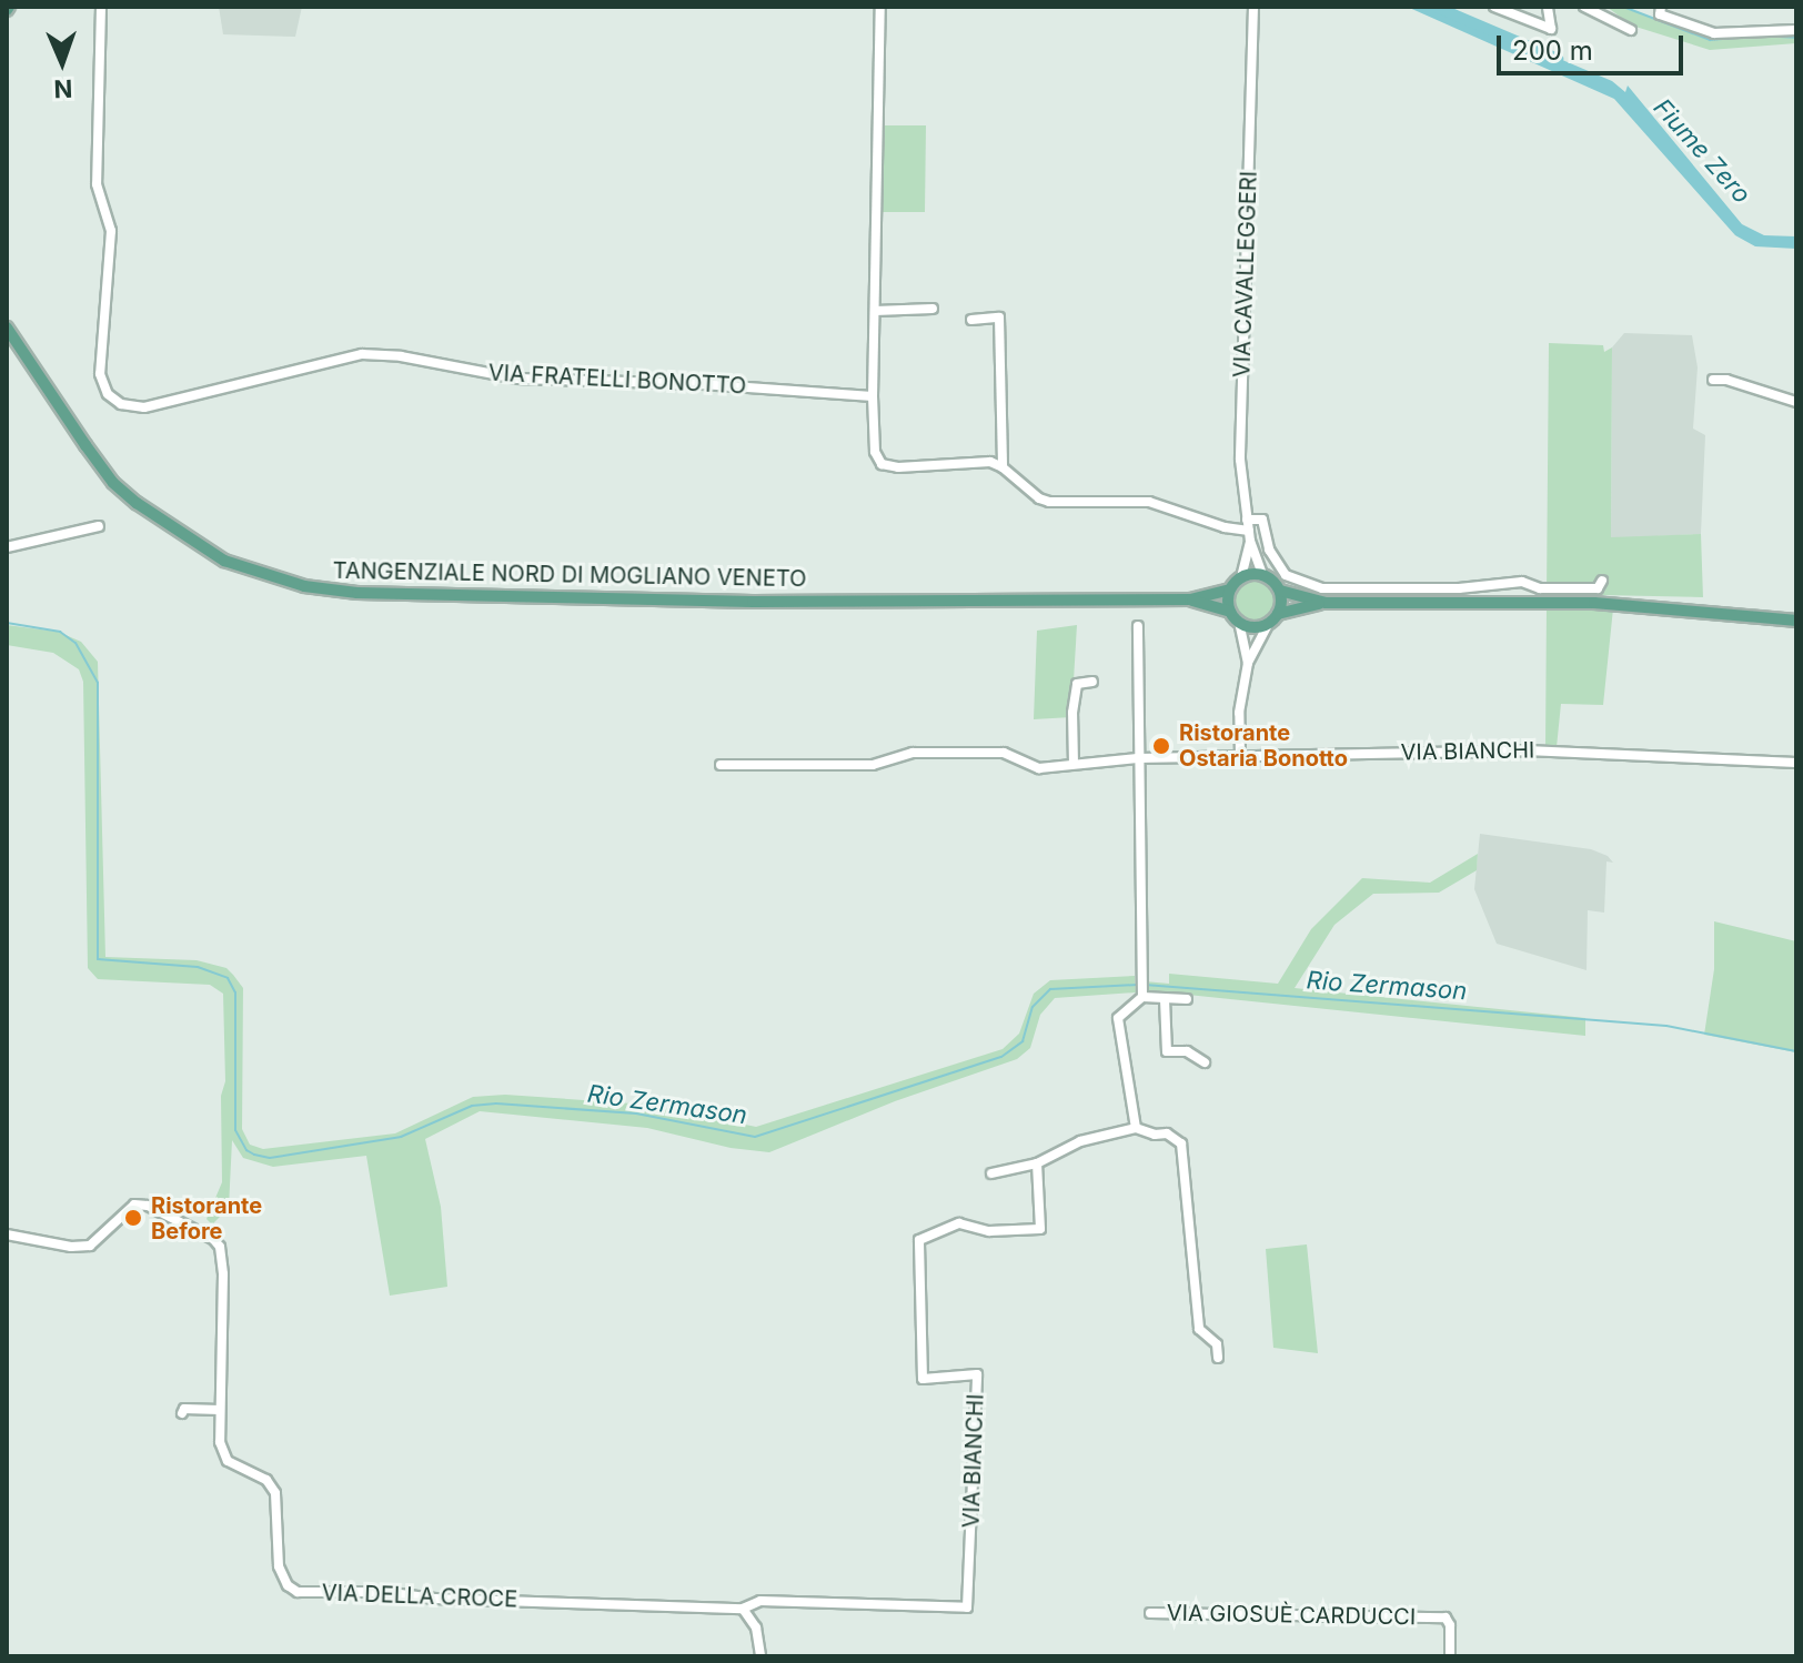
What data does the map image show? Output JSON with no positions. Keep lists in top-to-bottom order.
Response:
{
  "streets": {
    "main road": ["TANGENZIALE NORD DI MOGLIANO VENETO"],
    "street": [
      "VIA CAVALLEGGERI",
      "VIA FRATELLI BONOTTO",
      "VIA BIANCHI",
      "VIA DELLA CROCE",
      "VIA GIOSUÈ CARDUCCI"
    ]
  },
  "crossings": [
    ["VIA BIANCHI", "VIA DELLA CROCE"]
  ],
  "water": ["Fiume Zero", "Rio Zermason"],
  "places": ["Ristorante Ostaria Bonotto", "Ristorante Before"],
  "scale_bar": "200 m",
  "north": "bottom"
}
